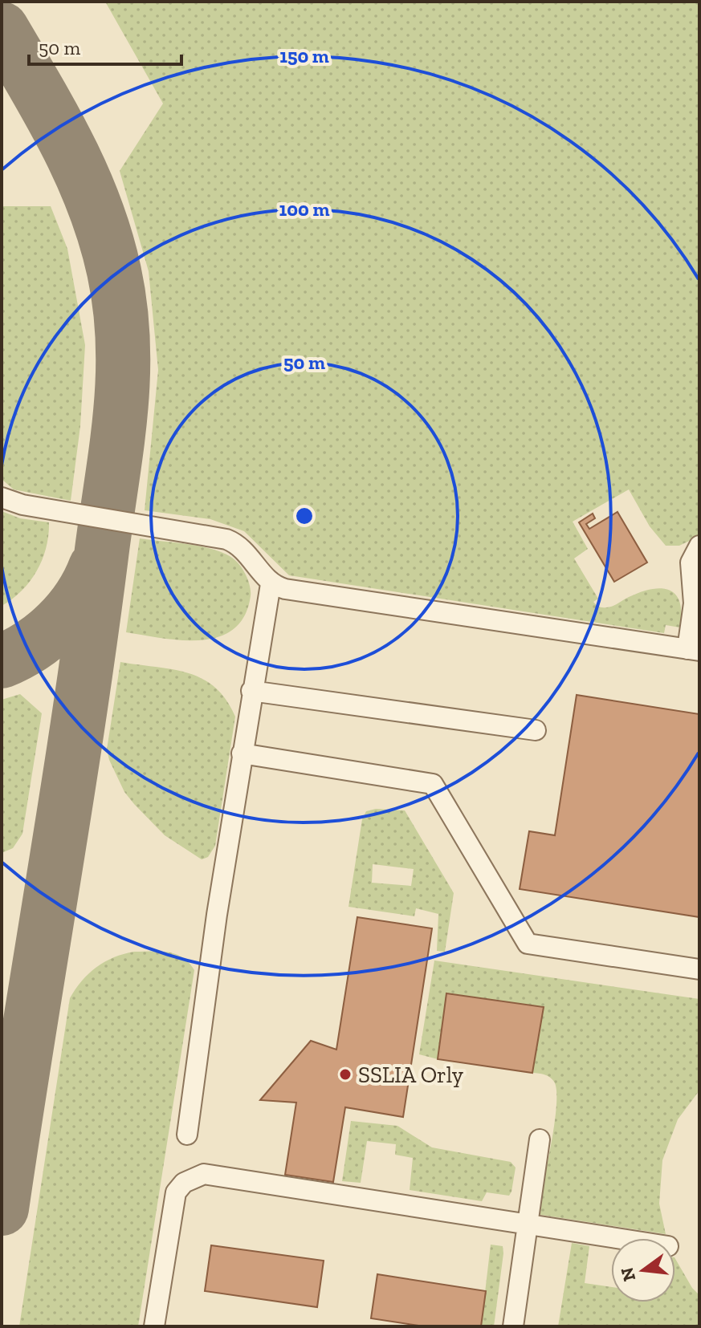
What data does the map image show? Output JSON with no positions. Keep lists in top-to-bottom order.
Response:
{
  "places": ["SSLIA Orly"],
  "scale_bar": "50 m",
  "north": "left",
  "rings": ["150 m", "100 m", "50 m"]
}
